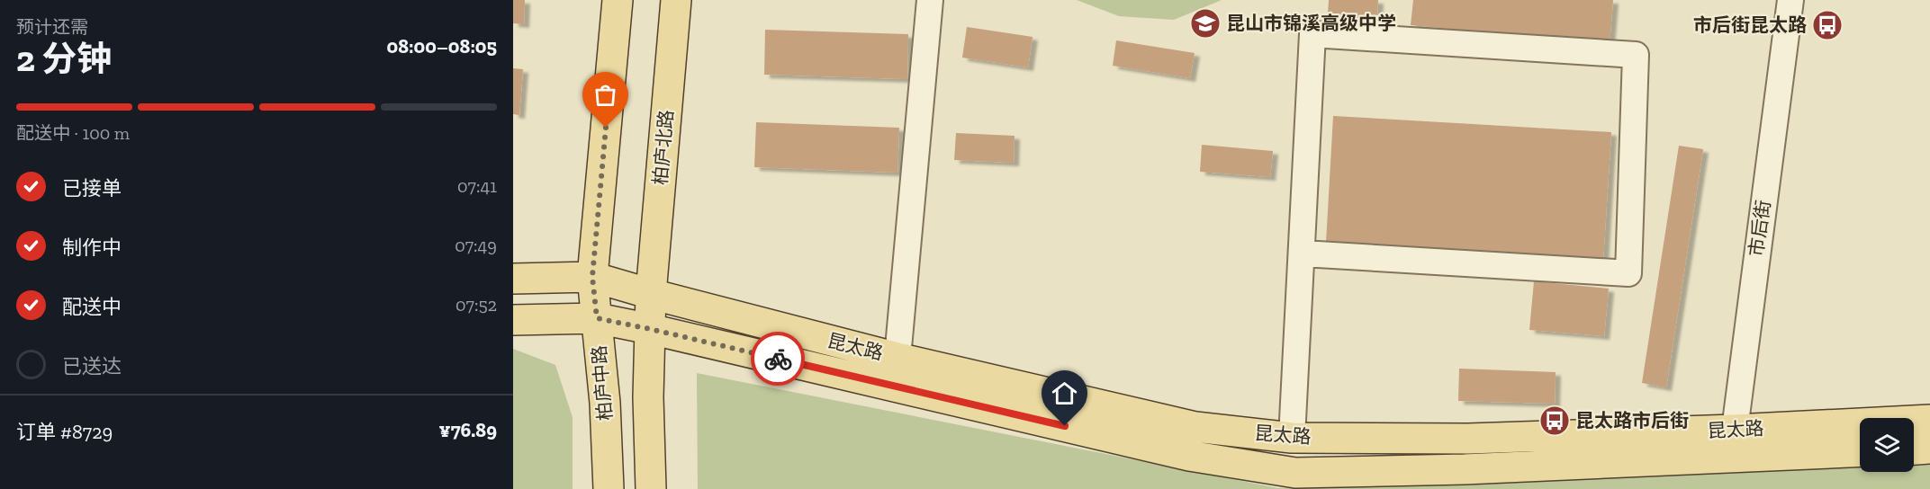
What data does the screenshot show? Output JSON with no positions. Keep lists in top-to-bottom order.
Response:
{
  "streets": {
    "main road": ["柏庐北路", "昆太路", "柏庐中路"],
    "street": ["市后街"]
  },
  "crossings": [
    ["柏庐北路", "昆太路"],
    ["市后街", "昆太路"],
    ["昆太路", "柏庐中路"]
  ],
  "places": {
    "school or university": ["昆山市锦溪高级中学"],
    "bus stop": ["市后街昆太路", "昆太路市后街"]
  },
  "page": {
    "heading": ["2 分钟", "预计还需", "08:00–08:05"],
    "panel": ["订单 #8729", "¥76.89"],
    "bar": "配送中 · 100 m",
    "list": [
      ["已接单", "07:41"],
      ["制作中", "07:49"],
      ["配送中", "07:52"],
      "已送达"
    ]
  }
}
